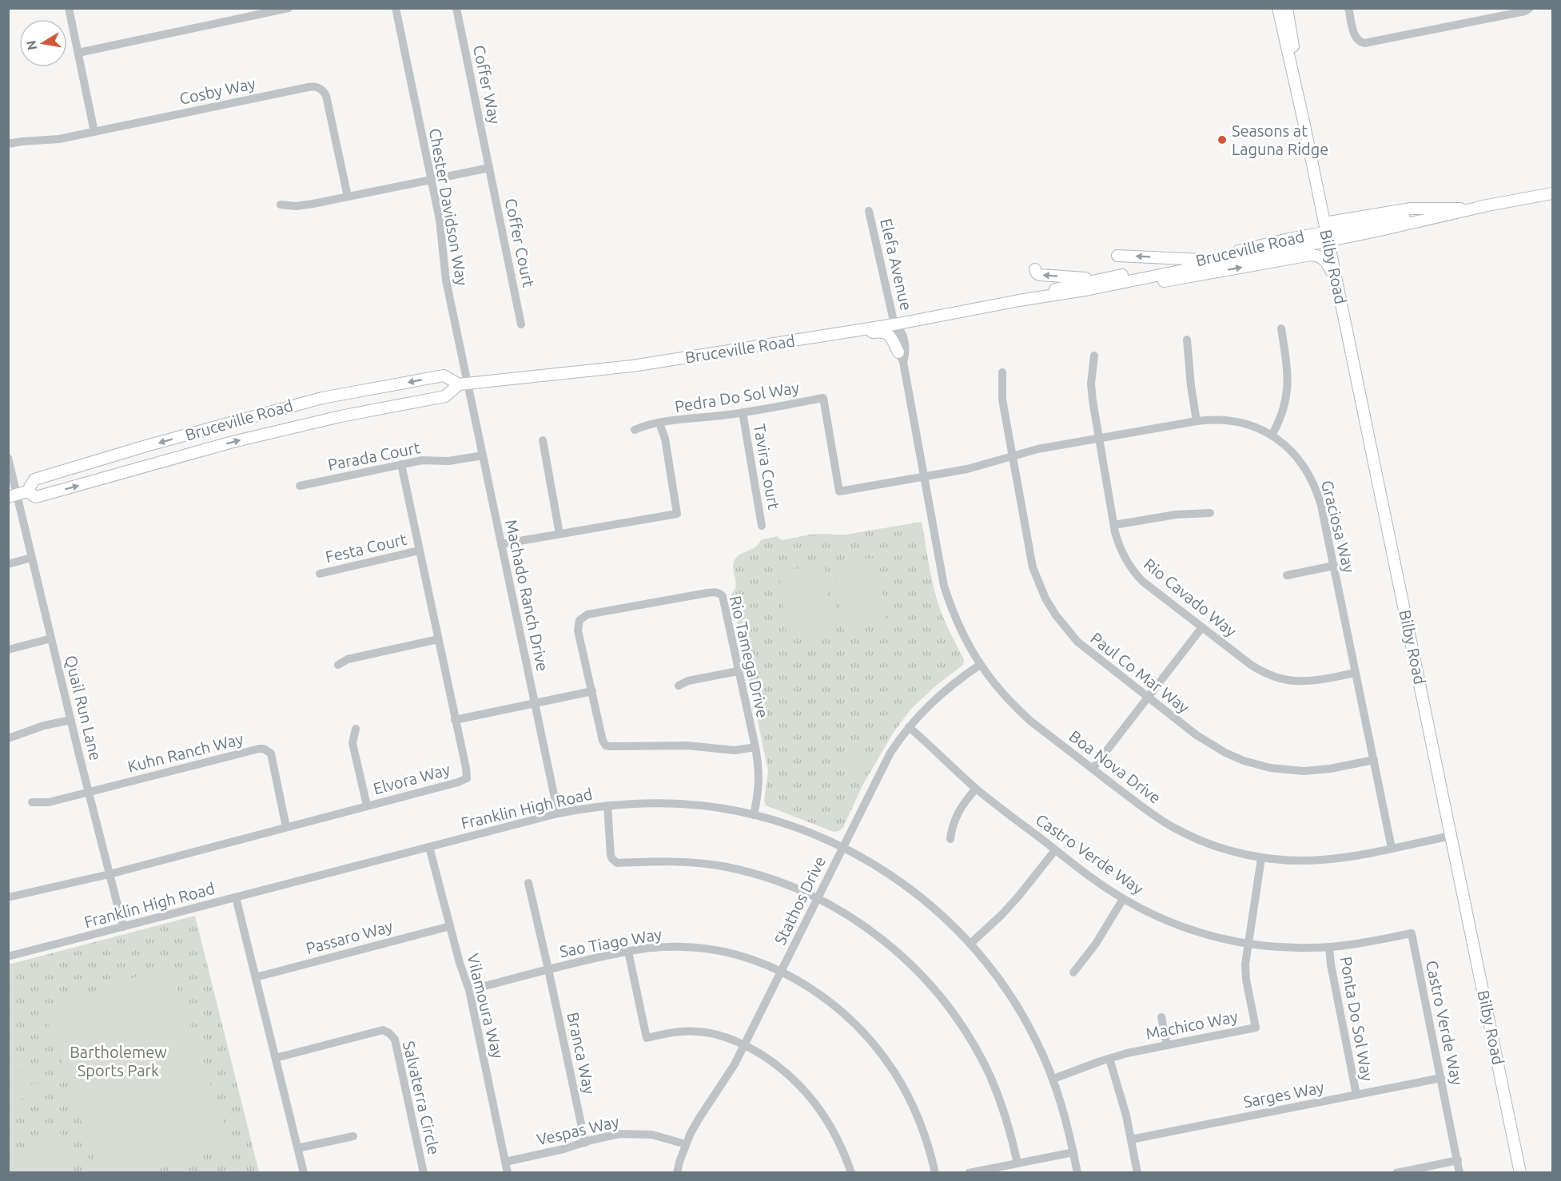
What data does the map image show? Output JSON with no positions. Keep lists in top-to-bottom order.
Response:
{
  "streets": {
    "main road": ["Bruceville Road", "Bilby Road"],
    "street": [
      "Coffer Way",
      "Cosby Way",
      "Chester Davidson Way",
      "Coffer Court",
      "Elefa Avenue",
      "Pedra Do Sol Way",
      "Parada Court",
      "Tavira Court",
      "Graciosa Way",
      "Festa Court",
      "Machado Ranch Drive",
      "Rio Cavado Way",
      "Rio Tamega Drive",
      "Paul Co Mar Way",
      "Quail Run Lane",
      "Kuhn Ranch Way",
      "Boa Nova Drive",
      "Elvora Way",
      "Franklin High Road",
      "Castro Verde Way",
      "Stathos Drive",
      "Passaro Way",
      "Sao Tiago Way",
      "Vilamoura Way",
      "Ponta Do Sol Way",
      "Machico Way",
      "Branca Way",
      "Sarges Way",
      "Salvaterra Circle",
      "Vespas Way"
    ]
  },
  "crossings": [
    ["Coffer Way", "Coffer Court"],
    ["Chester Davidson Way", "Bruceville Road"],
    ["Chester Davidson Way", "Machado Ranch Drive"],
    ["Bruceville Road", "Elefa Avenue"],
    ["Bruceville Road", "Bilby Road"],
    ["Bruceville Road", "Machado Ranch Drive"],
    ["Bruceville Road", "Quail Run Lane"],
    ["Elefa Avenue", "Pedra Do Sol Way"],
    ["Elefa Avenue", "Graciosa Way"],
    ["Elefa Avenue", "Boa Nova Drive"],
    ["Bilby Road", "Boa Nova Drive"],
    ["Pedra Do Sol Way", "Tavira Court"],
    ["Pedra Do Sol Way", "Graciosa Way"],
    ["Pedra Do Sol Way", "Machado Ranch Drive"],
    ["Pedra Do Sol Way", "Boa Nova Drive"],
    ["Parada Court", "Machado Ranch Drive"],
    ["Parada Court", "Elvora Way"],
    ["Graciosa Way", "Rio Cavado Way"],
    ["Graciosa Way", "Paul Co Mar Way"],
    ["Graciosa Way", "Boa Nova Drive"],
    ["Festa Court", "Elvora Way"],
    ["Machado Ranch Drive", "Franklin High Road"],
    ["Rio Tamega Drive", "Franklin High Road"],
    ["Quail Run Lane", "Kuhn Ranch Way"],
    ["Quail Run Lane", "Elvora Way"],
    ["Quail Run Lane", "Franklin High Road"],
    ["Kuhn Ranch Way", "Elvora Way"],
    ["Boa Nova Drive", "Stathos Drive"],
    ["Boa Nova Drive", "Machico Way"],
    ["Franklin High Road", "Stathos Drive"],
    ["Franklin High Road", "Vilamoura Way"],
    ["Franklin High Road", "Machico Way"],
    ["Castro Verde Way", "Stathos Drive"],
    ["Castro Verde Way", "Ponta Do Sol Way"],
    ["Castro Verde Way", "Machico Way"],
    ["Castro Verde Way", "Sarges Way"],
    ["Stathos Drive", "Sao Tiago Way"],
    ["Stathos Drive", "Vespas Way"],
    ["Passaro Way", "Vilamoura Way"],
    ["Sao Tiago Way", "Vilamoura Way"],
    ["Sao Tiago Way", "Branca Way"],
    ["Vilamoura Way", "Vespas Way"],
    ["Ponta Do Sol Way", "Sarges Way"],
    ["Branca Way", "Vespas Way"]
  ],
  "parks": ["Bartholemew Sports Park"],
  "places": ["Seasons at Laguna Ridge"],
  "north": "left"
}
